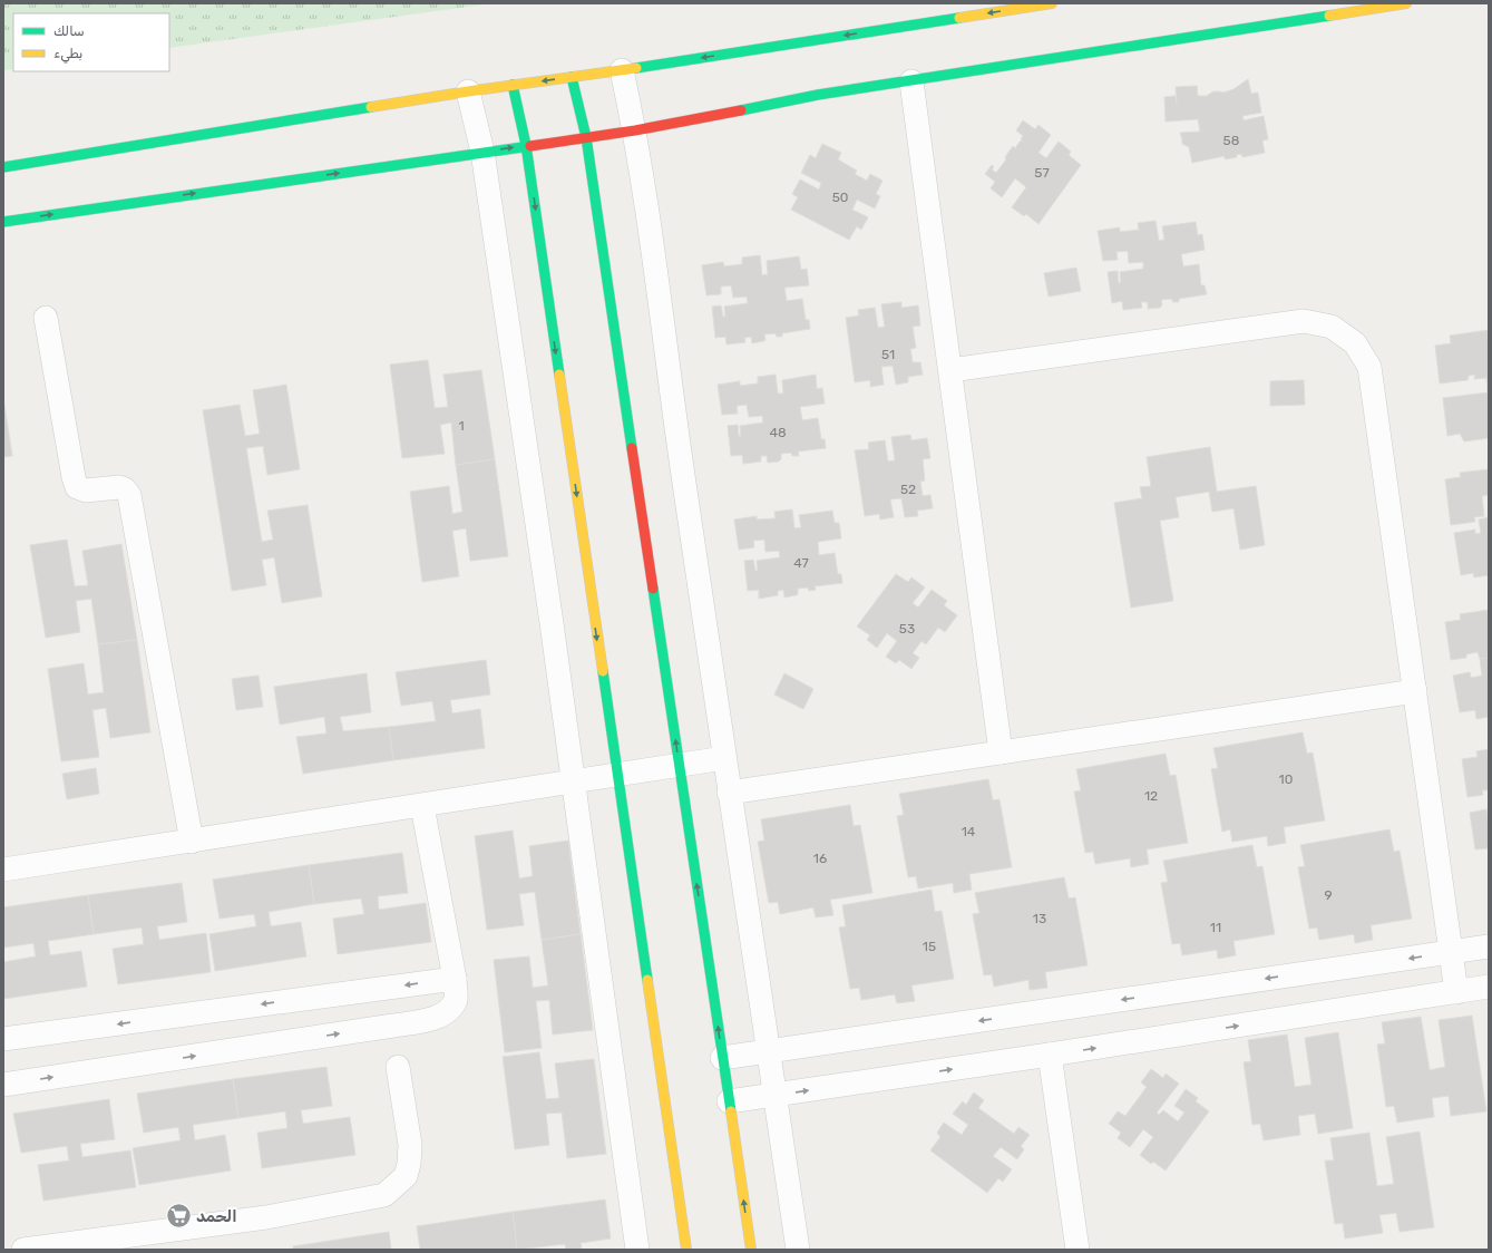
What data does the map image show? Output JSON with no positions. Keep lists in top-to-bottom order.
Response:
{
  "places": {
    "supermarket": ["الحمد"]
  },
  "house_numbers": [
    "58",
    "57",
    "50",
    "51",
    "1",
    "48",
    "52",
    "47",
    "53",
    "10",
    "12",
    "14",
    "16",
    "9",
    "13",
    "11",
    "15"
  ],
  "legend": ["سالك", "بطيء"]
}
